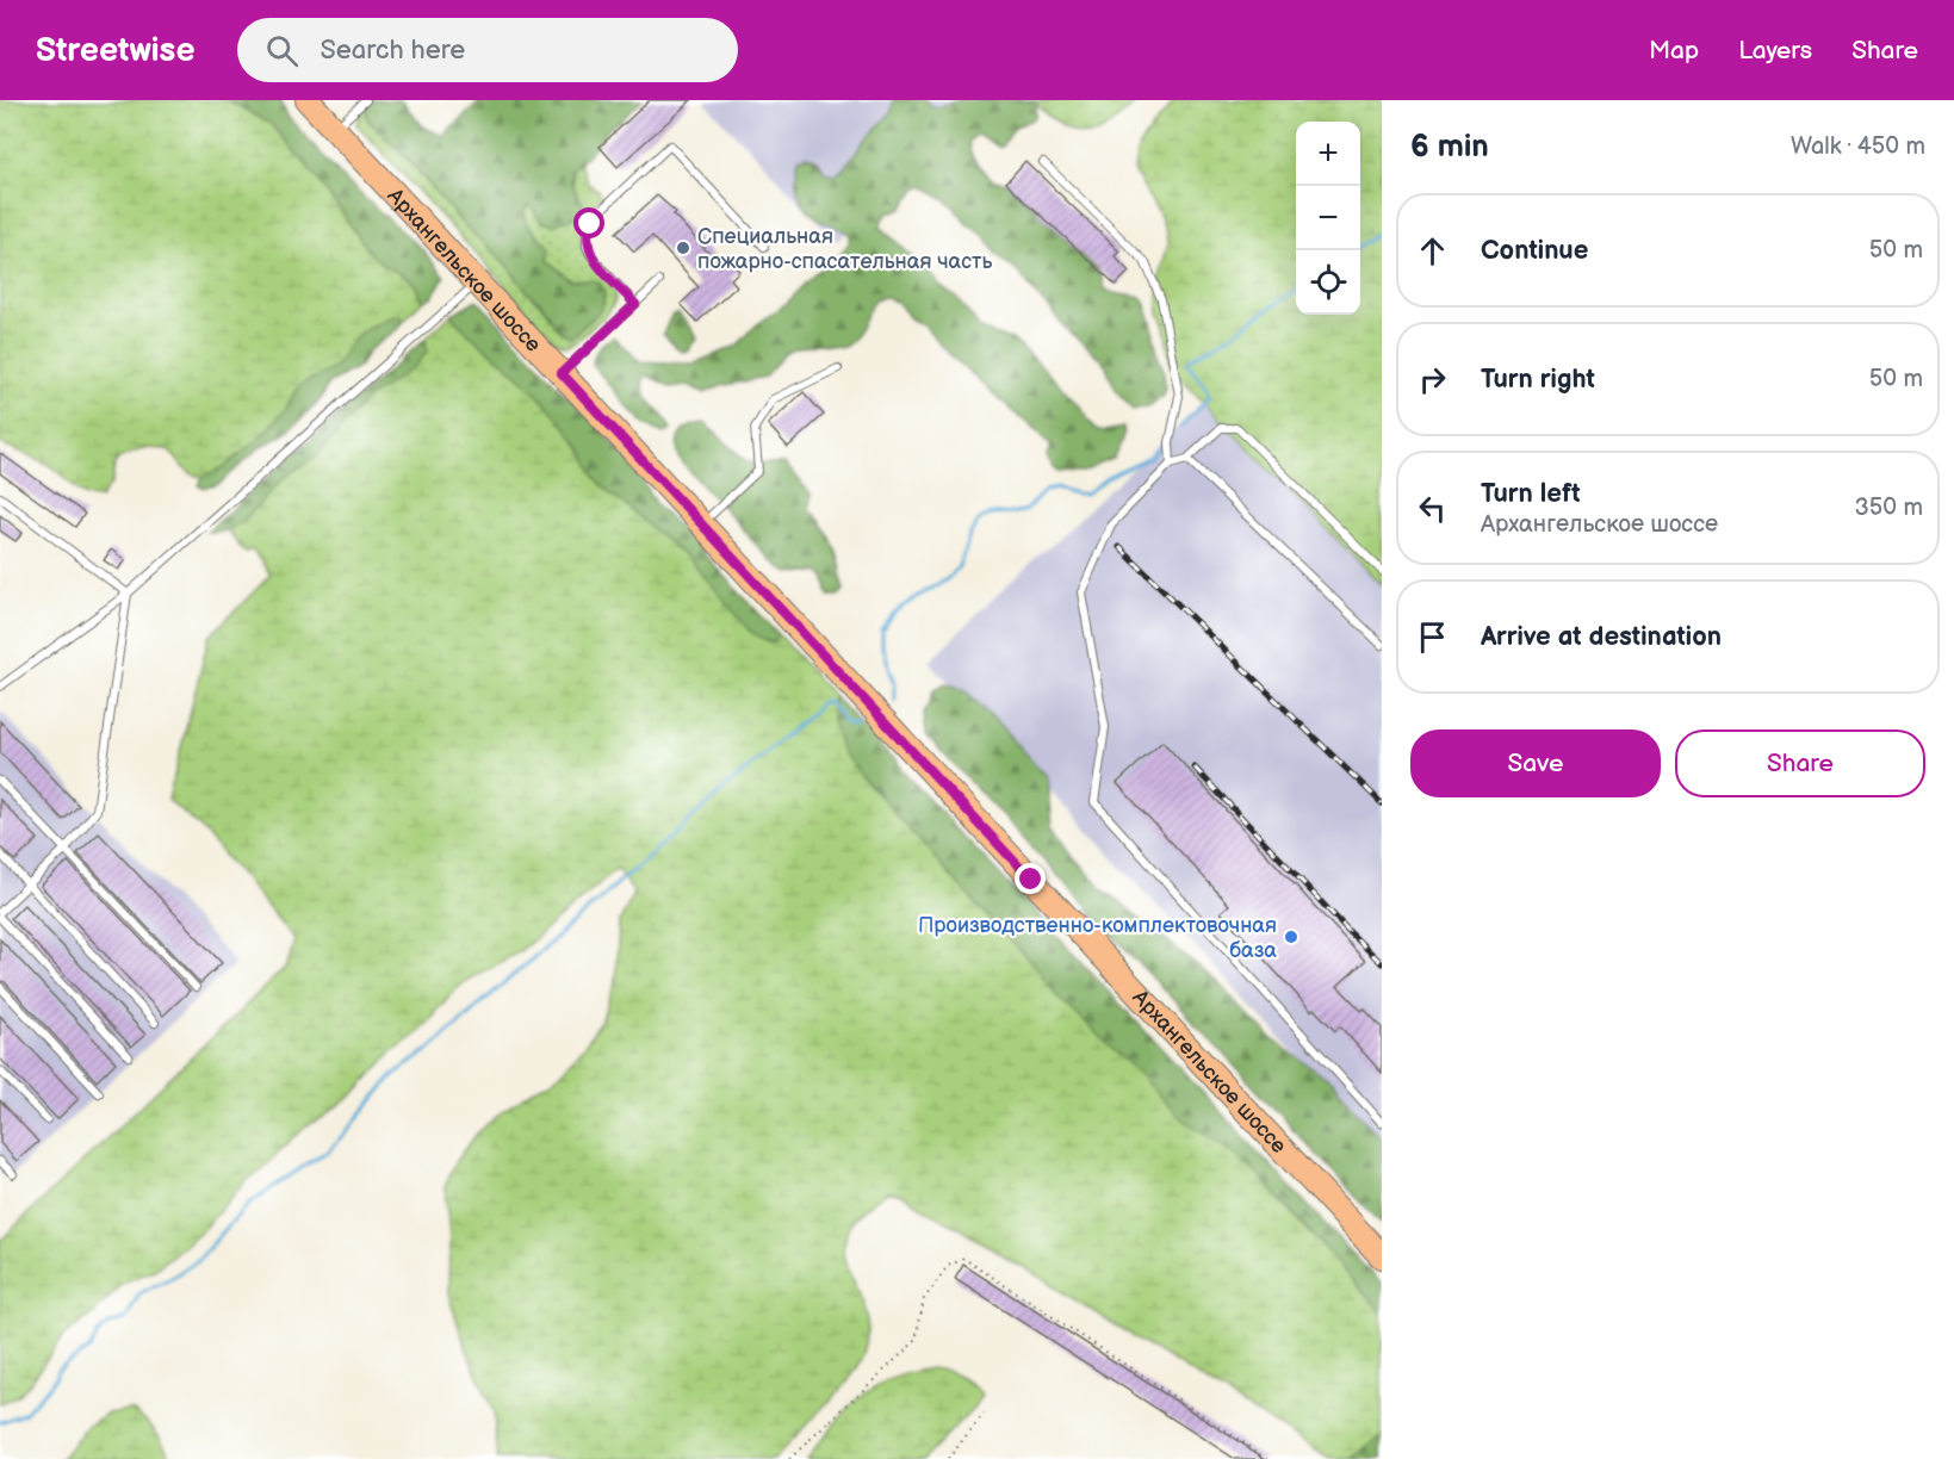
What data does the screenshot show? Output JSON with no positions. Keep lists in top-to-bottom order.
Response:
{
  "streets": {
    "main road": ["Архангельское шоссе"]
  },
  "places": ["Специальная пожарно-спасательная часть", "Производственно-комплектовочная база"],
  "page": {
    "header": "Streetwise",
    "search": "Search here",
    "nav": ["Map", "Layers", "Share"],
    "heading": ["6 min", "Walk · 450 m"],
    "map_buttons": ["+", "−"],
    "list": [
      ["Continue", "50 m"],
      ["Turn right", "50 m"],
      ["Turn left", "Архангельское шоссе", "350 m"],
      "Arrive at destination"
    ],
    "buttons": ["Save", "Share"]
  }
}
